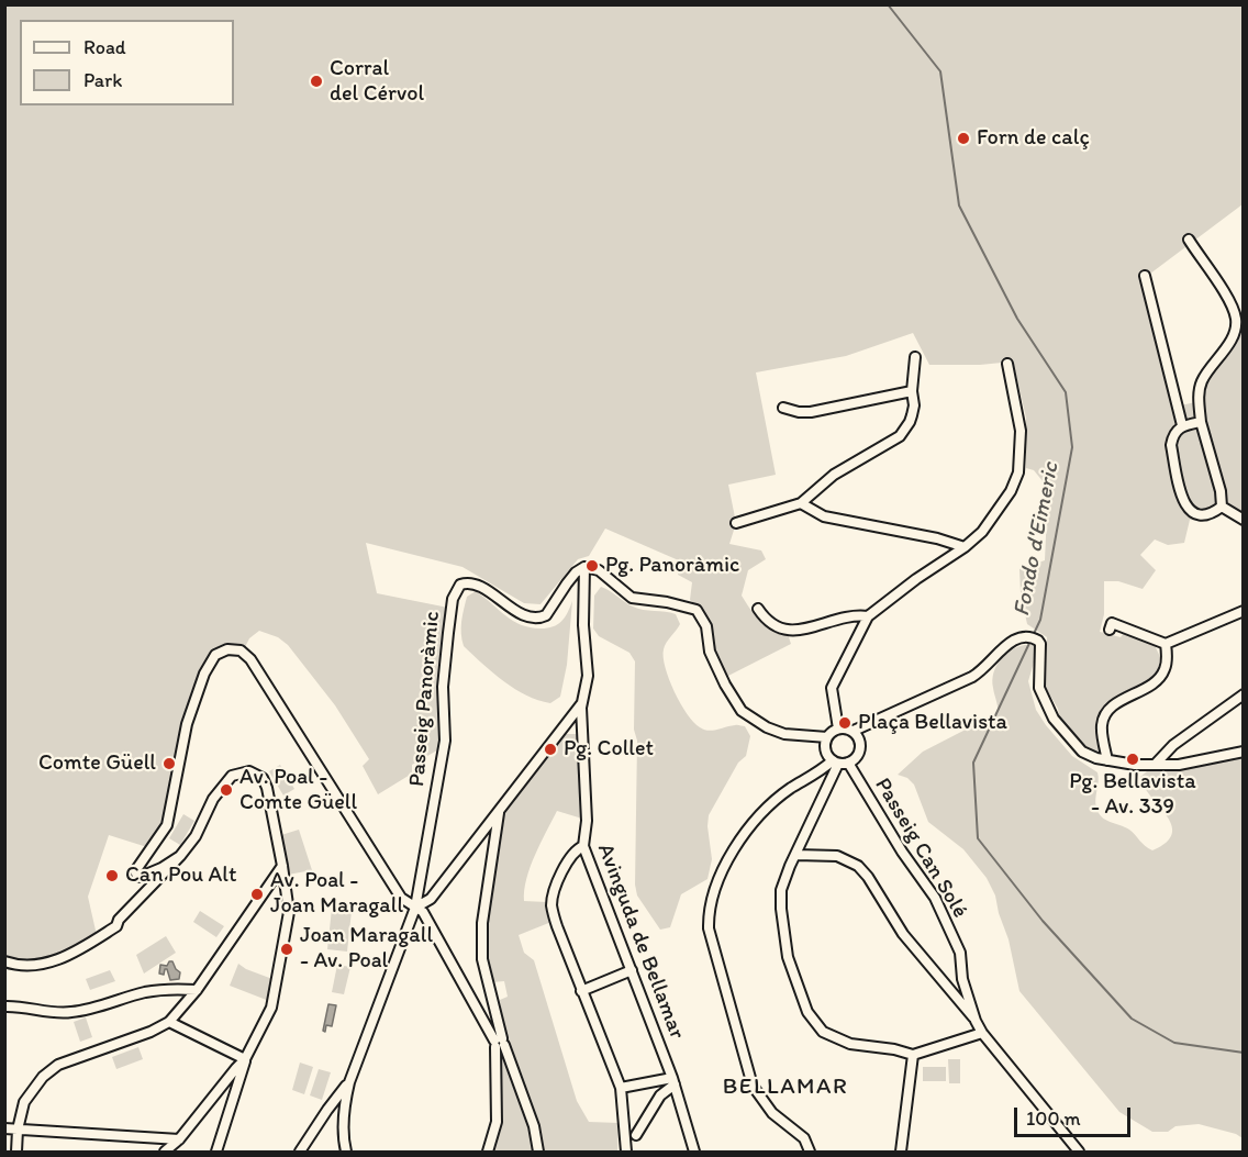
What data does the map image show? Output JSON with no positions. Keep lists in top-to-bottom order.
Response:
{
  "streets": {
    "street": ["Passeig Panoràmic", "Passeig Can Solé", "Avinguda de Bellamar"]
  },
  "crossings": [
    ["Passeig Panoràmic", "Avinguda de Bellamar"]
  ],
  "districts": ["BELLAMAR"],
  "water": ["Fondo d'Eimeric"],
  "places": [
    "Corral del Cérvol",
    "Forn de calç",
    "Pg. Panoràmic",
    "Plaça Bellavista",
    "Pg. Collet",
    "Pg. Bellavista - Av. 339",
    "Comte Güell",
    "Av. Poal - Comte Güell",
    "Can Pou Alt",
    "Av. Poal - Joan Maragall",
    "Joan Maragall - Av. Poal"
  ],
  "legend": ["Road", "Park"],
  "scale_bar": "100 m"
}
